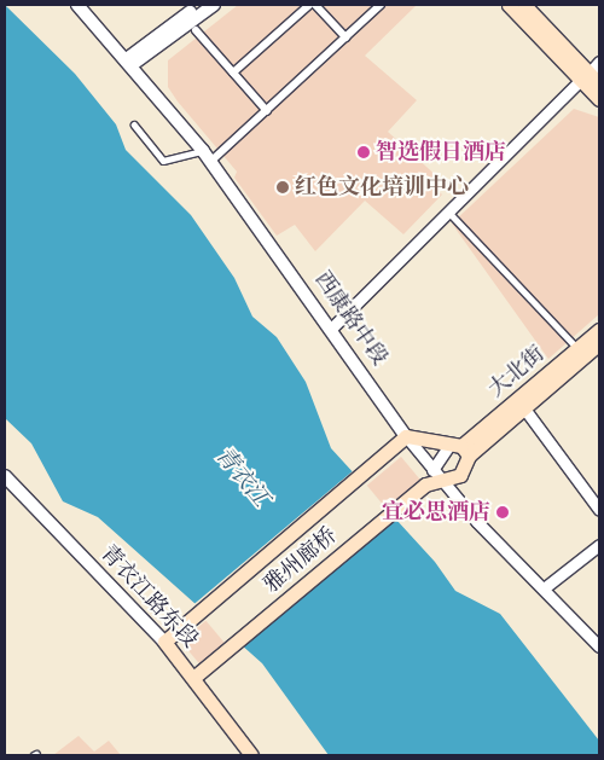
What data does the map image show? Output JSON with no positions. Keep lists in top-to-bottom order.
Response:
{
  "streets": {
    "main road": ["大北街", "雅州廊桥", "青衣江路东段"],
    "street": ["西康路中段"]
  },
  "crossings": [
    ["西康路中段", "大北街"],
    ["西康路中段", "雅州廊桥"],
    ["大北街", "雅州廊桥"],
    ["雅州廊桥", "青衣江路东段"]
  ],
  "water": ["青衣江"],
  "places": ["智选假日酒店", "红色文化培训中心", "宜必思酒店"]
}
